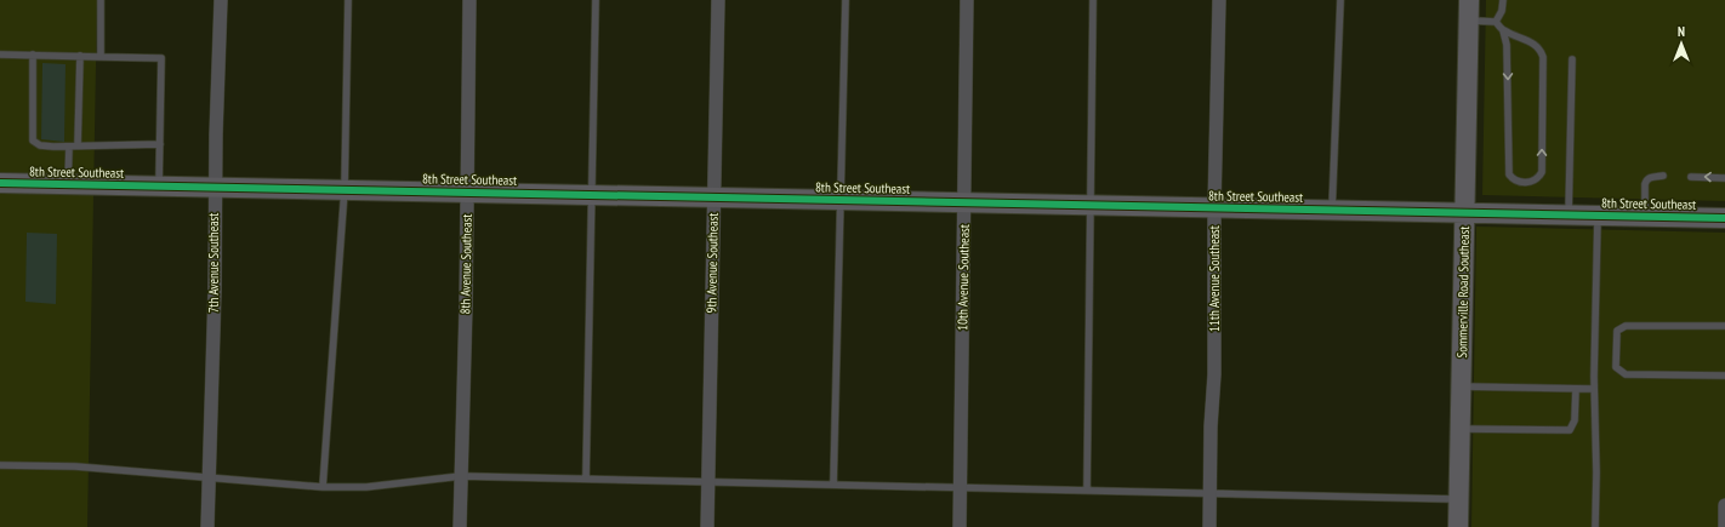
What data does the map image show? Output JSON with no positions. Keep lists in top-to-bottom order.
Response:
{
  "streets": {
    "street": [
      "8th Street Southeast",
      "7th Avenue Southeast",
      "9th Avenue Southeast",
      "8th Avenue Southeast",
      "10th Avenue Southeast",
      "11th Avenue Southeast",
      "Sommerville Road Southeast"
    ]
  },
  "crossings": [
    ["8th Street Southeast", "7th Avenue Southeast"],
    ["8th Street Southeast", "9th Avenue Southeast"],
    ["8th Street Southeast", "8th Avenue Southeast"],
    ["8th Street Southeast", "10th Avenue Southeast"],
    ["8th Street Southeast", "11th Avenue Southeast"],
    ["8th Street Southeast", "Sommerville Road Southeast"]
  ],
  "north": "top"
}
